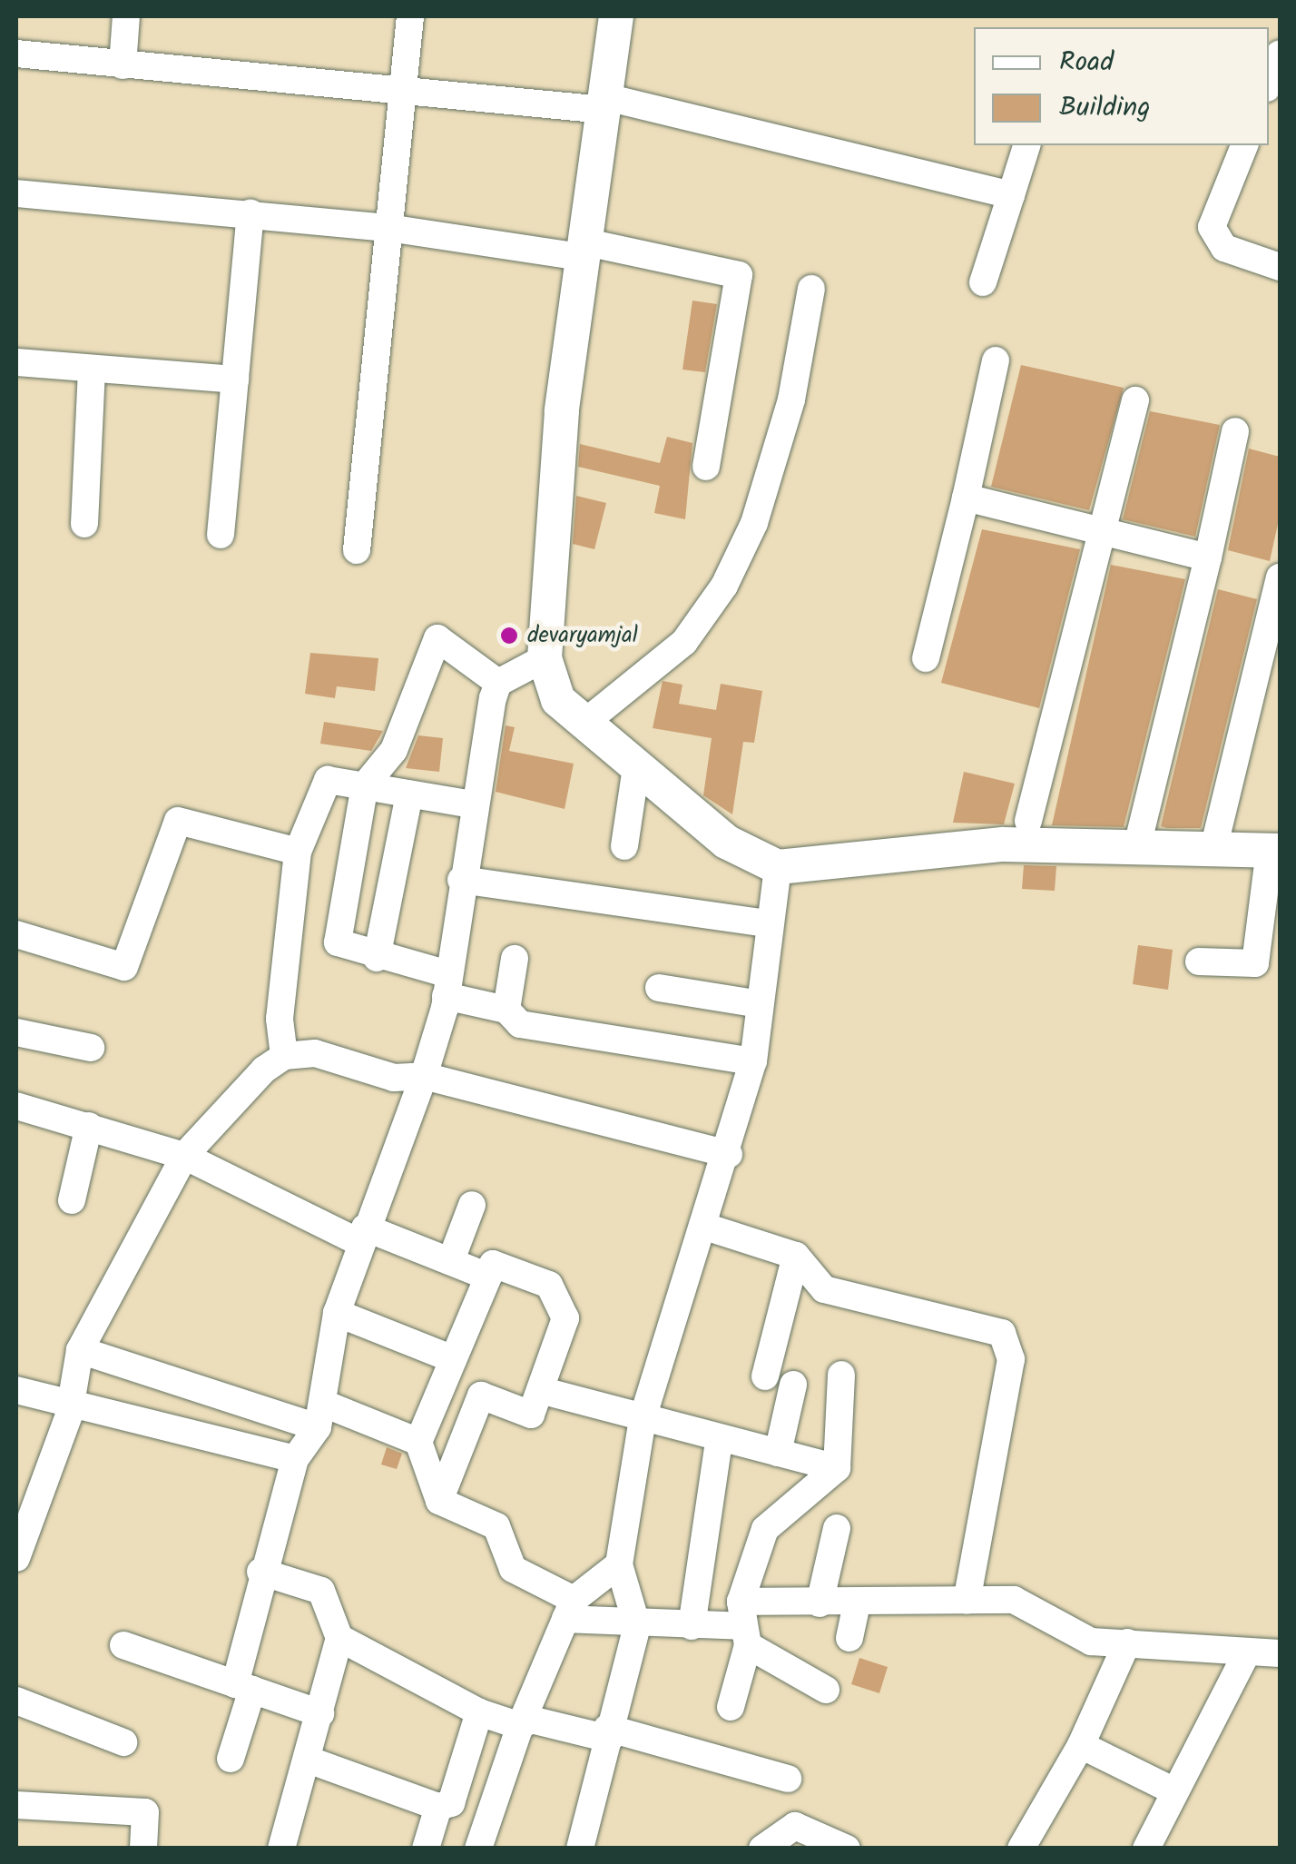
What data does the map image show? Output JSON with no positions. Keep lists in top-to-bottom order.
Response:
{
  "places": ["devaryamjal"],
  "legend": ["Road", "Building"]
}
